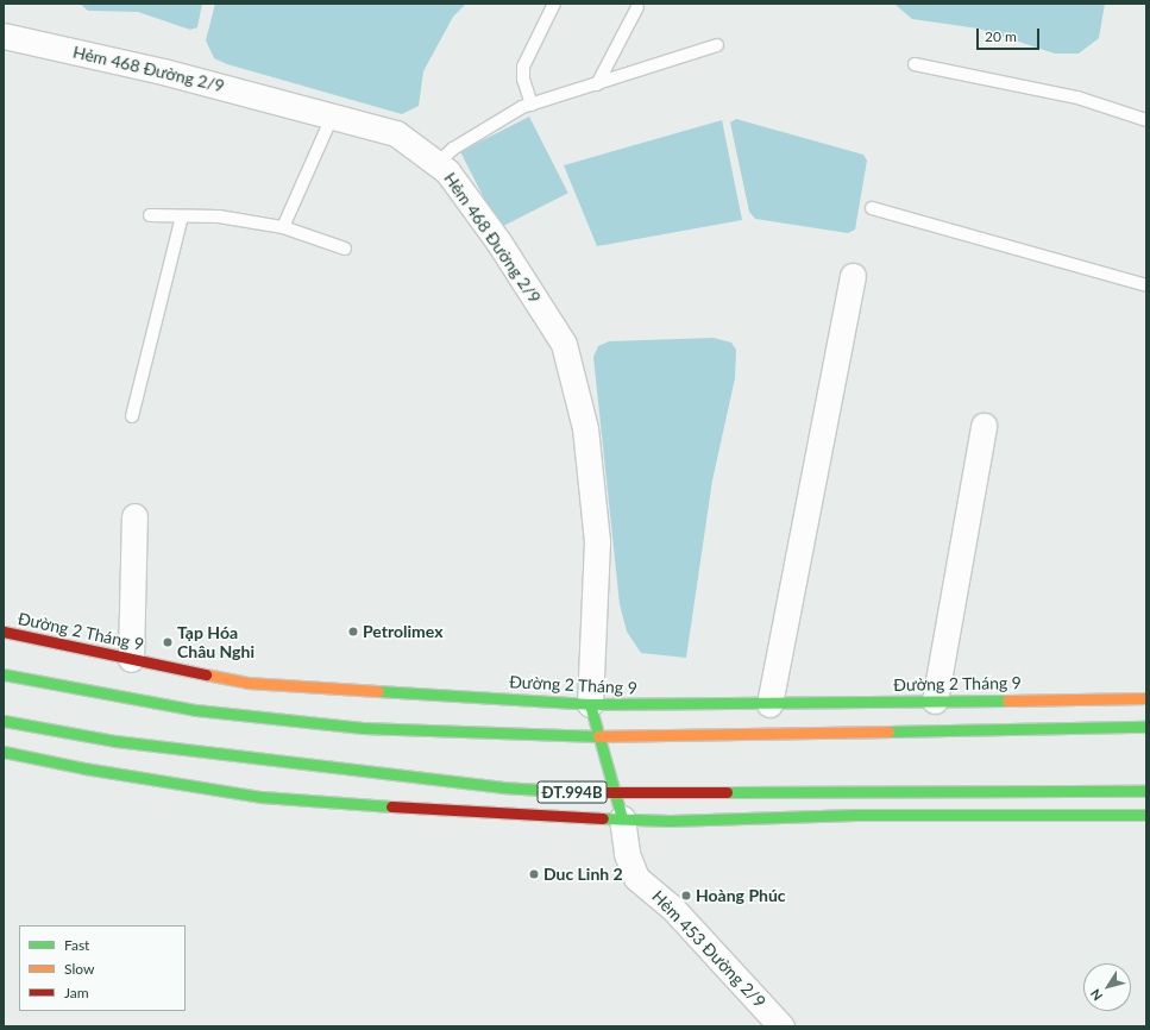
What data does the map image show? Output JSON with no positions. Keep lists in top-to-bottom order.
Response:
{
  "streets": {
    "main road": ["Đường 2 Tháng 9", "ĐT.994B"],
    "street": ["Hẻm 468 Đường 2/9", "Hẻm 453 Đường 2/9"]
  },
  "crossings": [
    ["Hẻm 468 Đường 2/9", "Đường 2 Tháng 9"],
    ["ĐT.994B", "Hẻm 453 Đường 2/9"]
  ],
  "places": [
    "Petrolimex",
    "Tạp Hóa Châu Nghi",
    "Duc Linh 2",
    "Hoàng Phúc"
  ],
  "legend": ["Fast", "Slow", "Jam"],
  "scale_bar": "20 m",
  "north": "bottom left"
}
